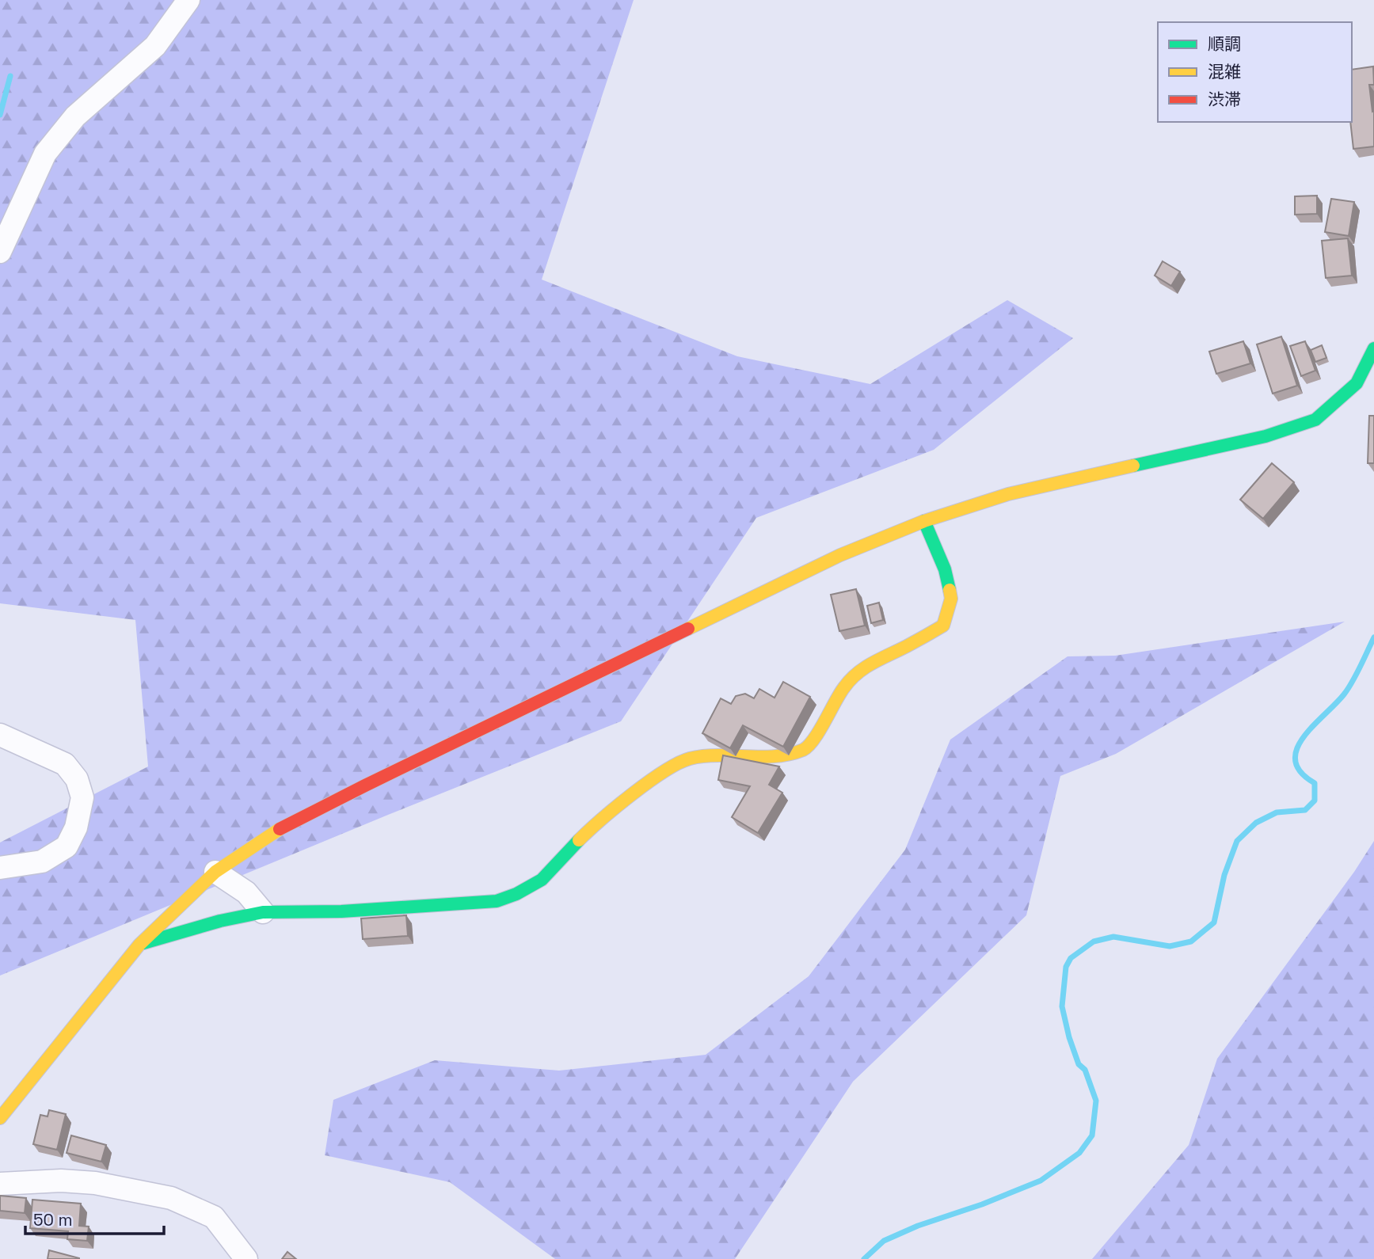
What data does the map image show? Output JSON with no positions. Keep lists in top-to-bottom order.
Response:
{
  "legend": ["順調", "混雑", "渋滞"],
  "scale_bar": "50 m"
}
